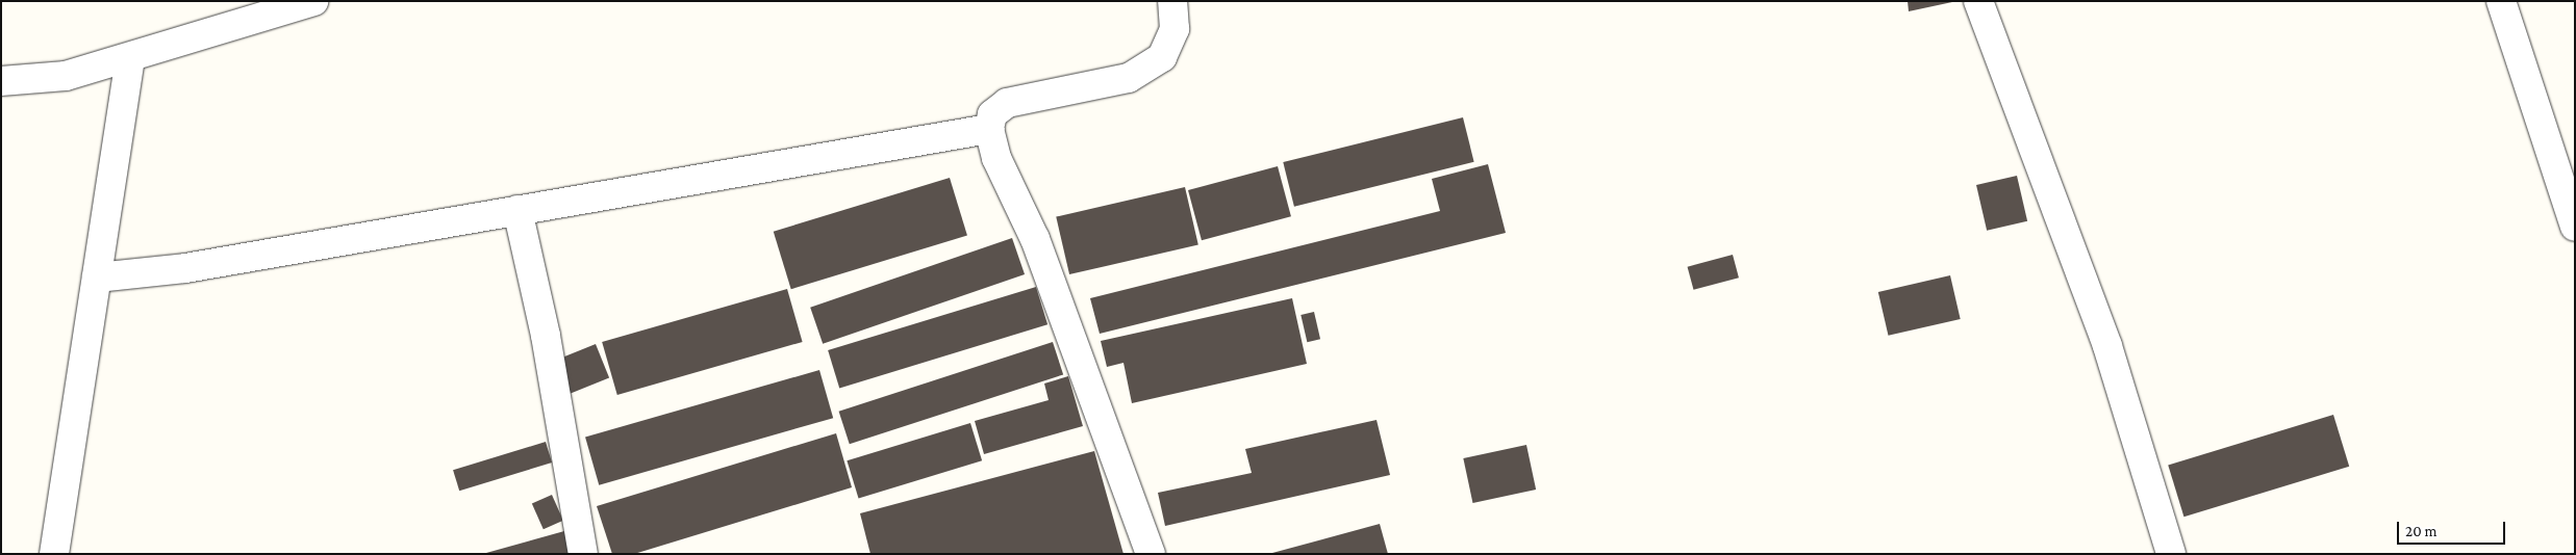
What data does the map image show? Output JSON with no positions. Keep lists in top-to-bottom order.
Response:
{
  "scale_bar": "20 m"
}
